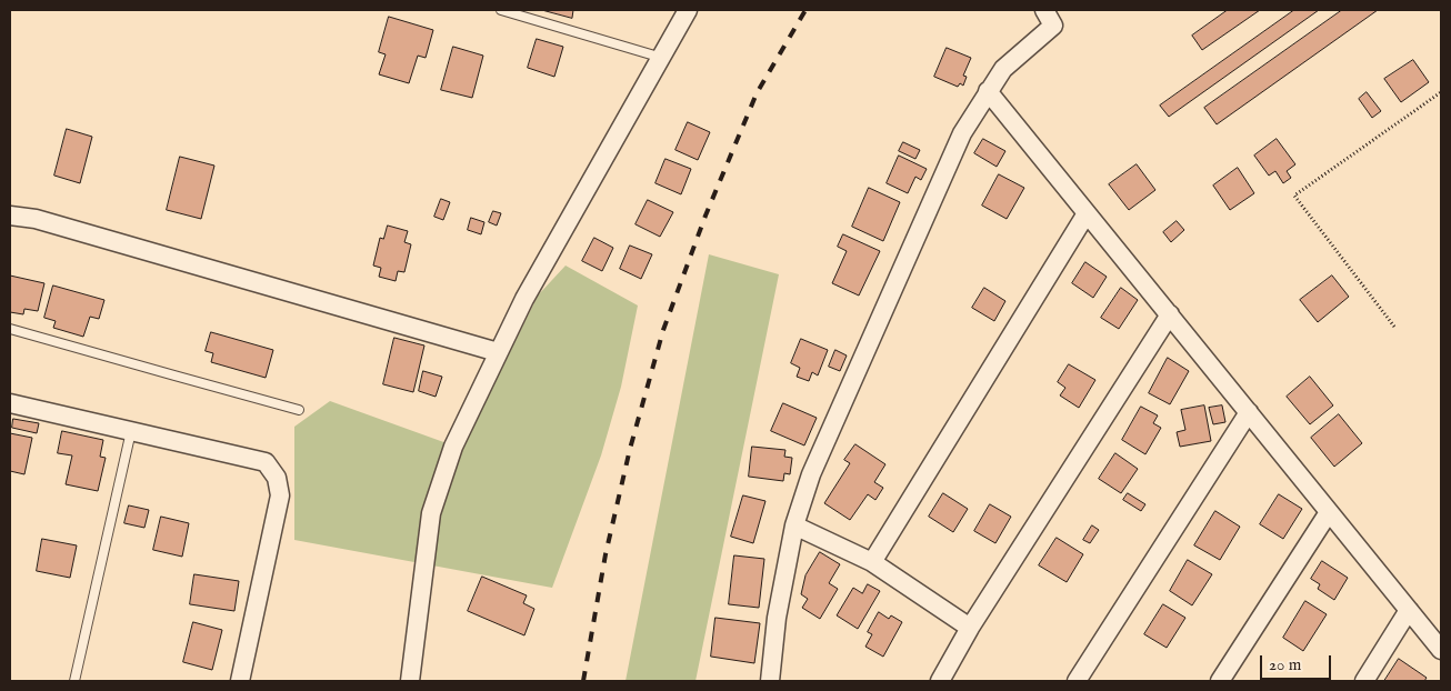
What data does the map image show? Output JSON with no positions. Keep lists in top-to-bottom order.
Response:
{
  "scale_bar": "20 m"
}
